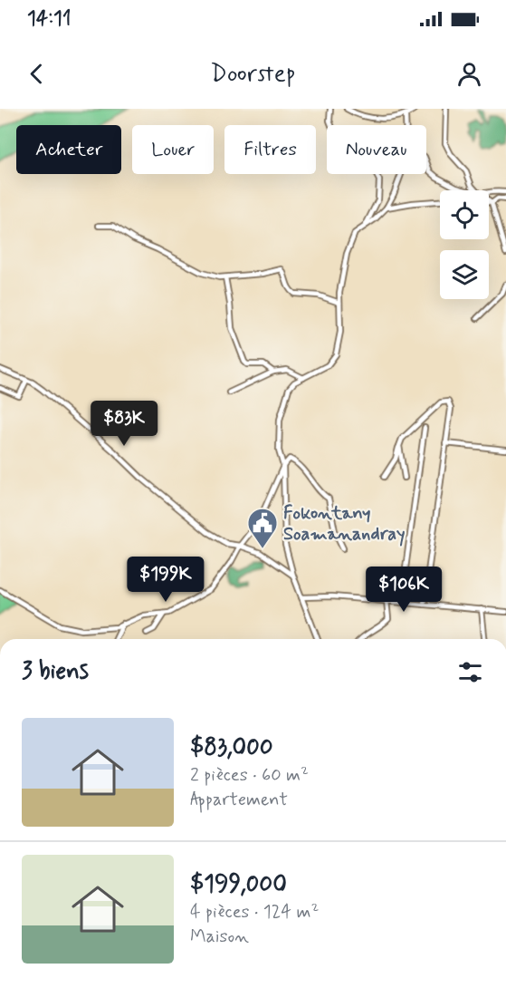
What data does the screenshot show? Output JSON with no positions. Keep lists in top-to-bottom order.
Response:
{
  "places": {
    "public building": ["Fokontany Soamanandray"]
  },
  "page": {
    "status": "14:11",
    "header": "Doorstep",
    "chip": [
      "Acheter",
      "Louer",
      "Filtres",
      "Nouveau"
    ],
    "price": ["$83K", "$199K", "$106K"],
    "heading": "3 biens",
    "list": [
      {
        "name": "$83,000",
        "note": "2 pièces · 60 m² · Appartement"
      },
      {
        "name": "$199,000",
        "note": "4 pièces · 124 m² · Maison"
      }
    ]
  }
}
